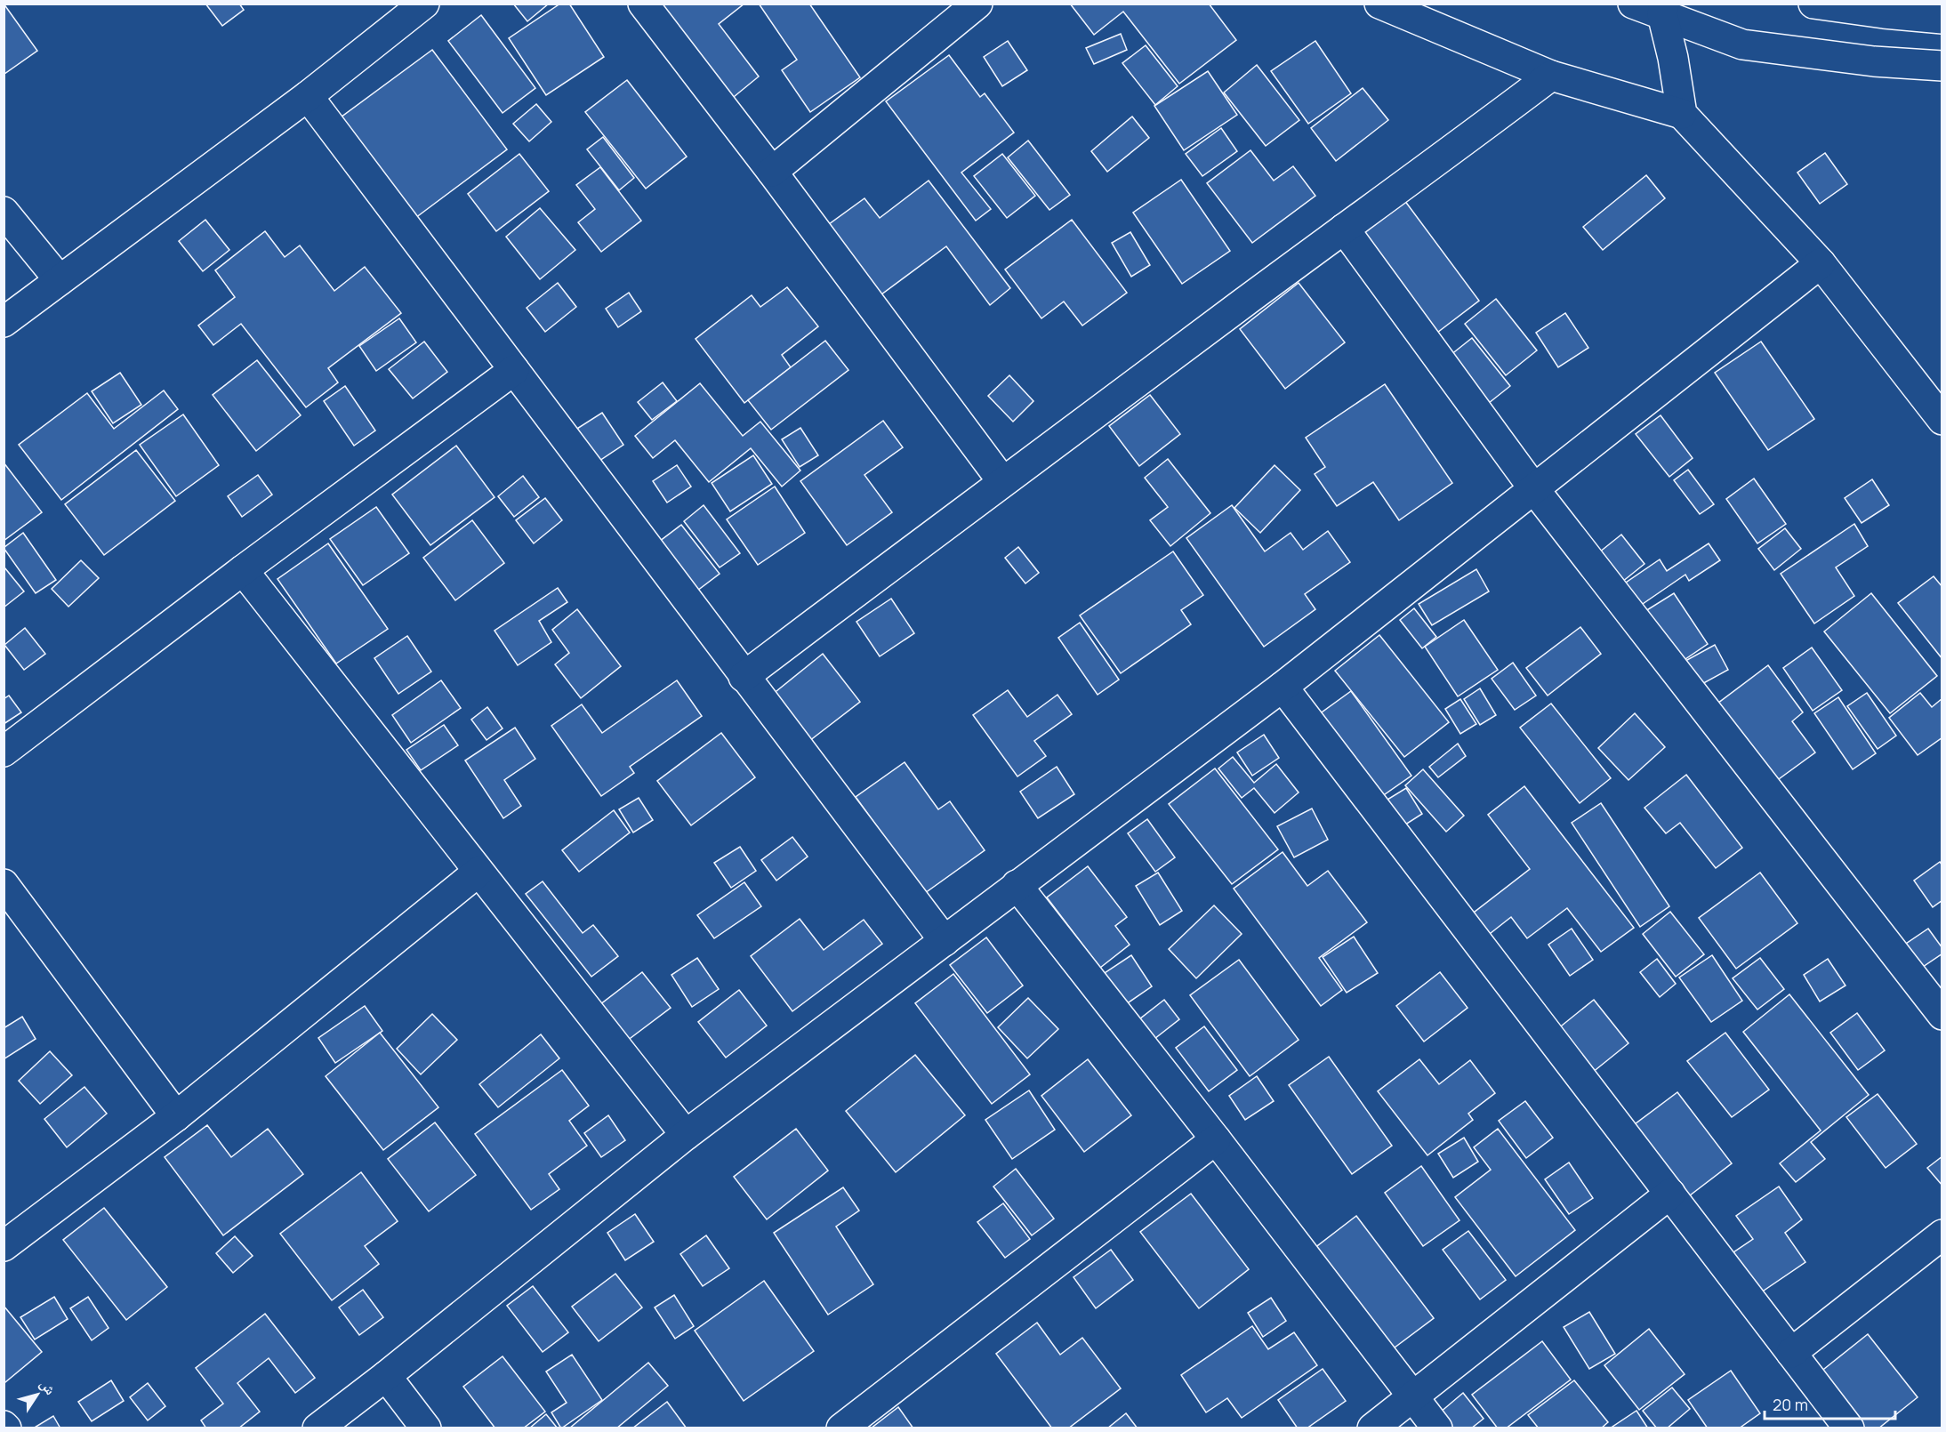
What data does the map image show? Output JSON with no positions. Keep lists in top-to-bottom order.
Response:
{
  "scale_bar": "20 m",
  "north": "top right"
}
